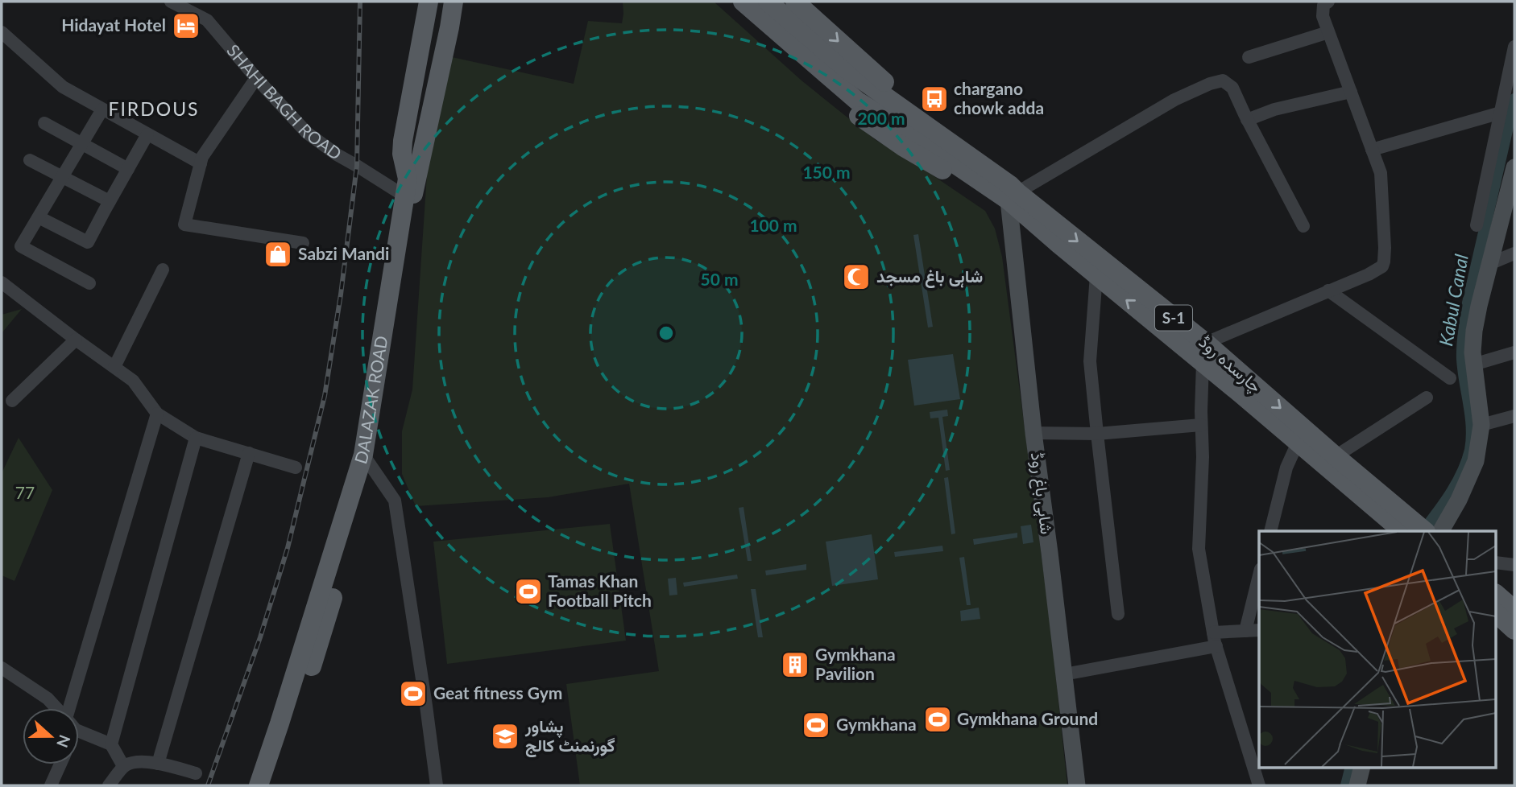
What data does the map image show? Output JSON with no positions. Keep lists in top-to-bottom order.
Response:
{
  "streets": {
    "main road": ["S-1", "چارسدہ روڈ", "DALAZAK ROAD"],
    "street": ["SHAHI BAGH ROAD", "شاہی باغ روڈ"]
  },
  "crossings": [
    ["SHAHI BAGH ROAD", "DALAZAK ROAD"],
    ["چارسدہ روڈ", "شاہی باغ روڈ"]
  ],
  "districts": ["FIRDOUS"],
  "water": ["Kabul Canal"],
  "parks": ["77"],
  "places": {
    "hotel": ["Hidayat Hotel"],
    "bus stop": ["chargano chowk adda"],
    "shop": ["Sabzi Mandi"],
    "mosque": ["شاہی باغ مسجد"],
    "sports": [
      "Tamas Khan Football Pitch",
      "Geat fitness Gym",
      "Gymkhana Ground",
      "Gymkhana"
    ],
    "building": ["Gymkhana Pavilion"],
    "school or university": ["پشاور گورنمنٹ کالج"]
  },
  "north": "right",
  "rings": [
    "200 m",
    "150 m",
    "100 m",
    "50 m"
  ]
}
